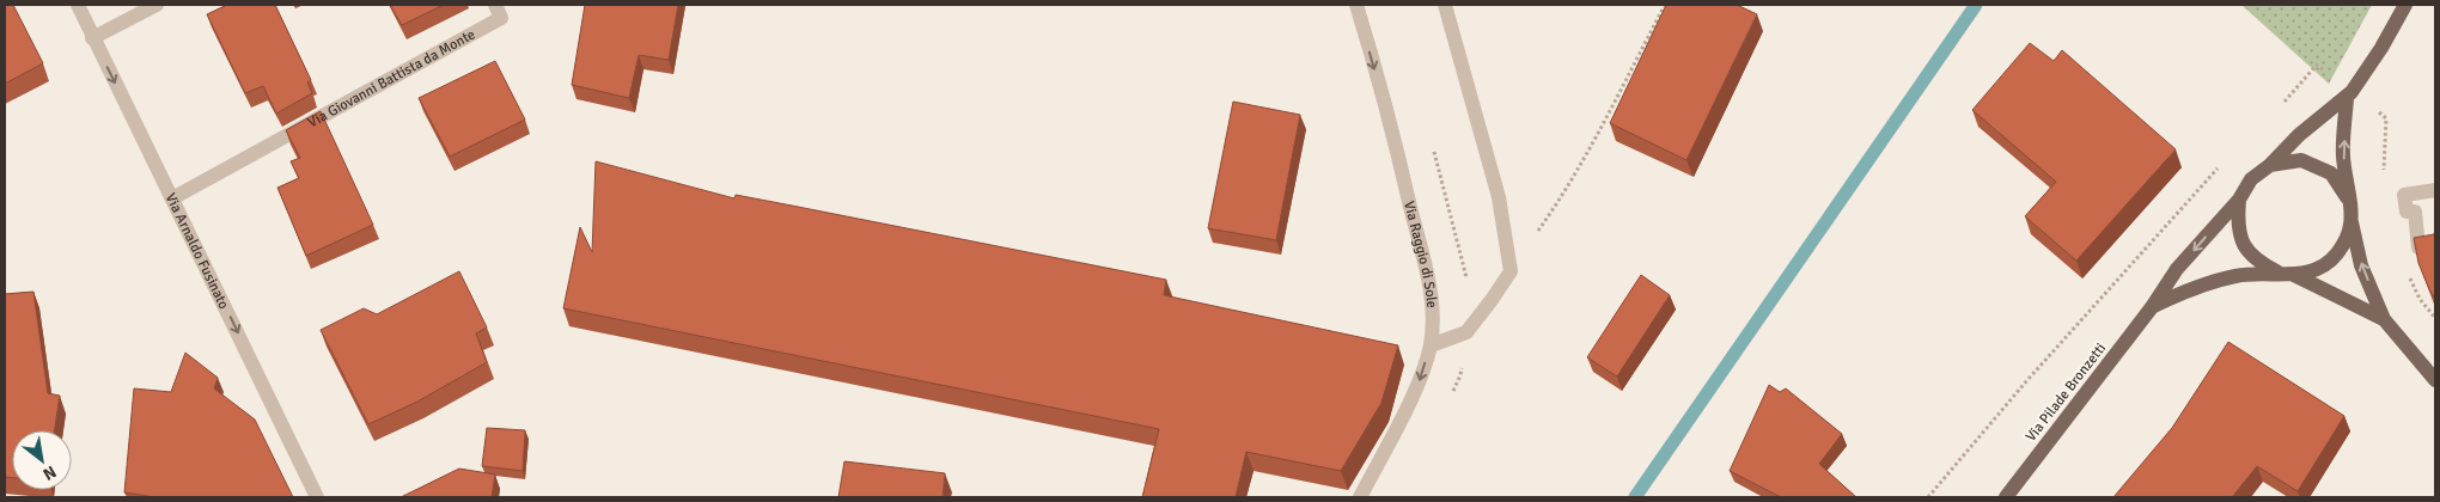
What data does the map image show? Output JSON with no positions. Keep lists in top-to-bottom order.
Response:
{
  "streets": {
    "main road": ["Via Pilade Bronzetti"],
    "street": ["Via Giovanni Battista da Monte", "Via Arnaldo Fusinato", "Via Raggio di Sole"]
  },
  "crossings": [
    ["Via Giovanni Battista da Monte", "Via Arnaldo Fusinato"]
  ],
  "one_way": ["Via Arnaldo Fusinato"],
  "north": "bottom right"
}
